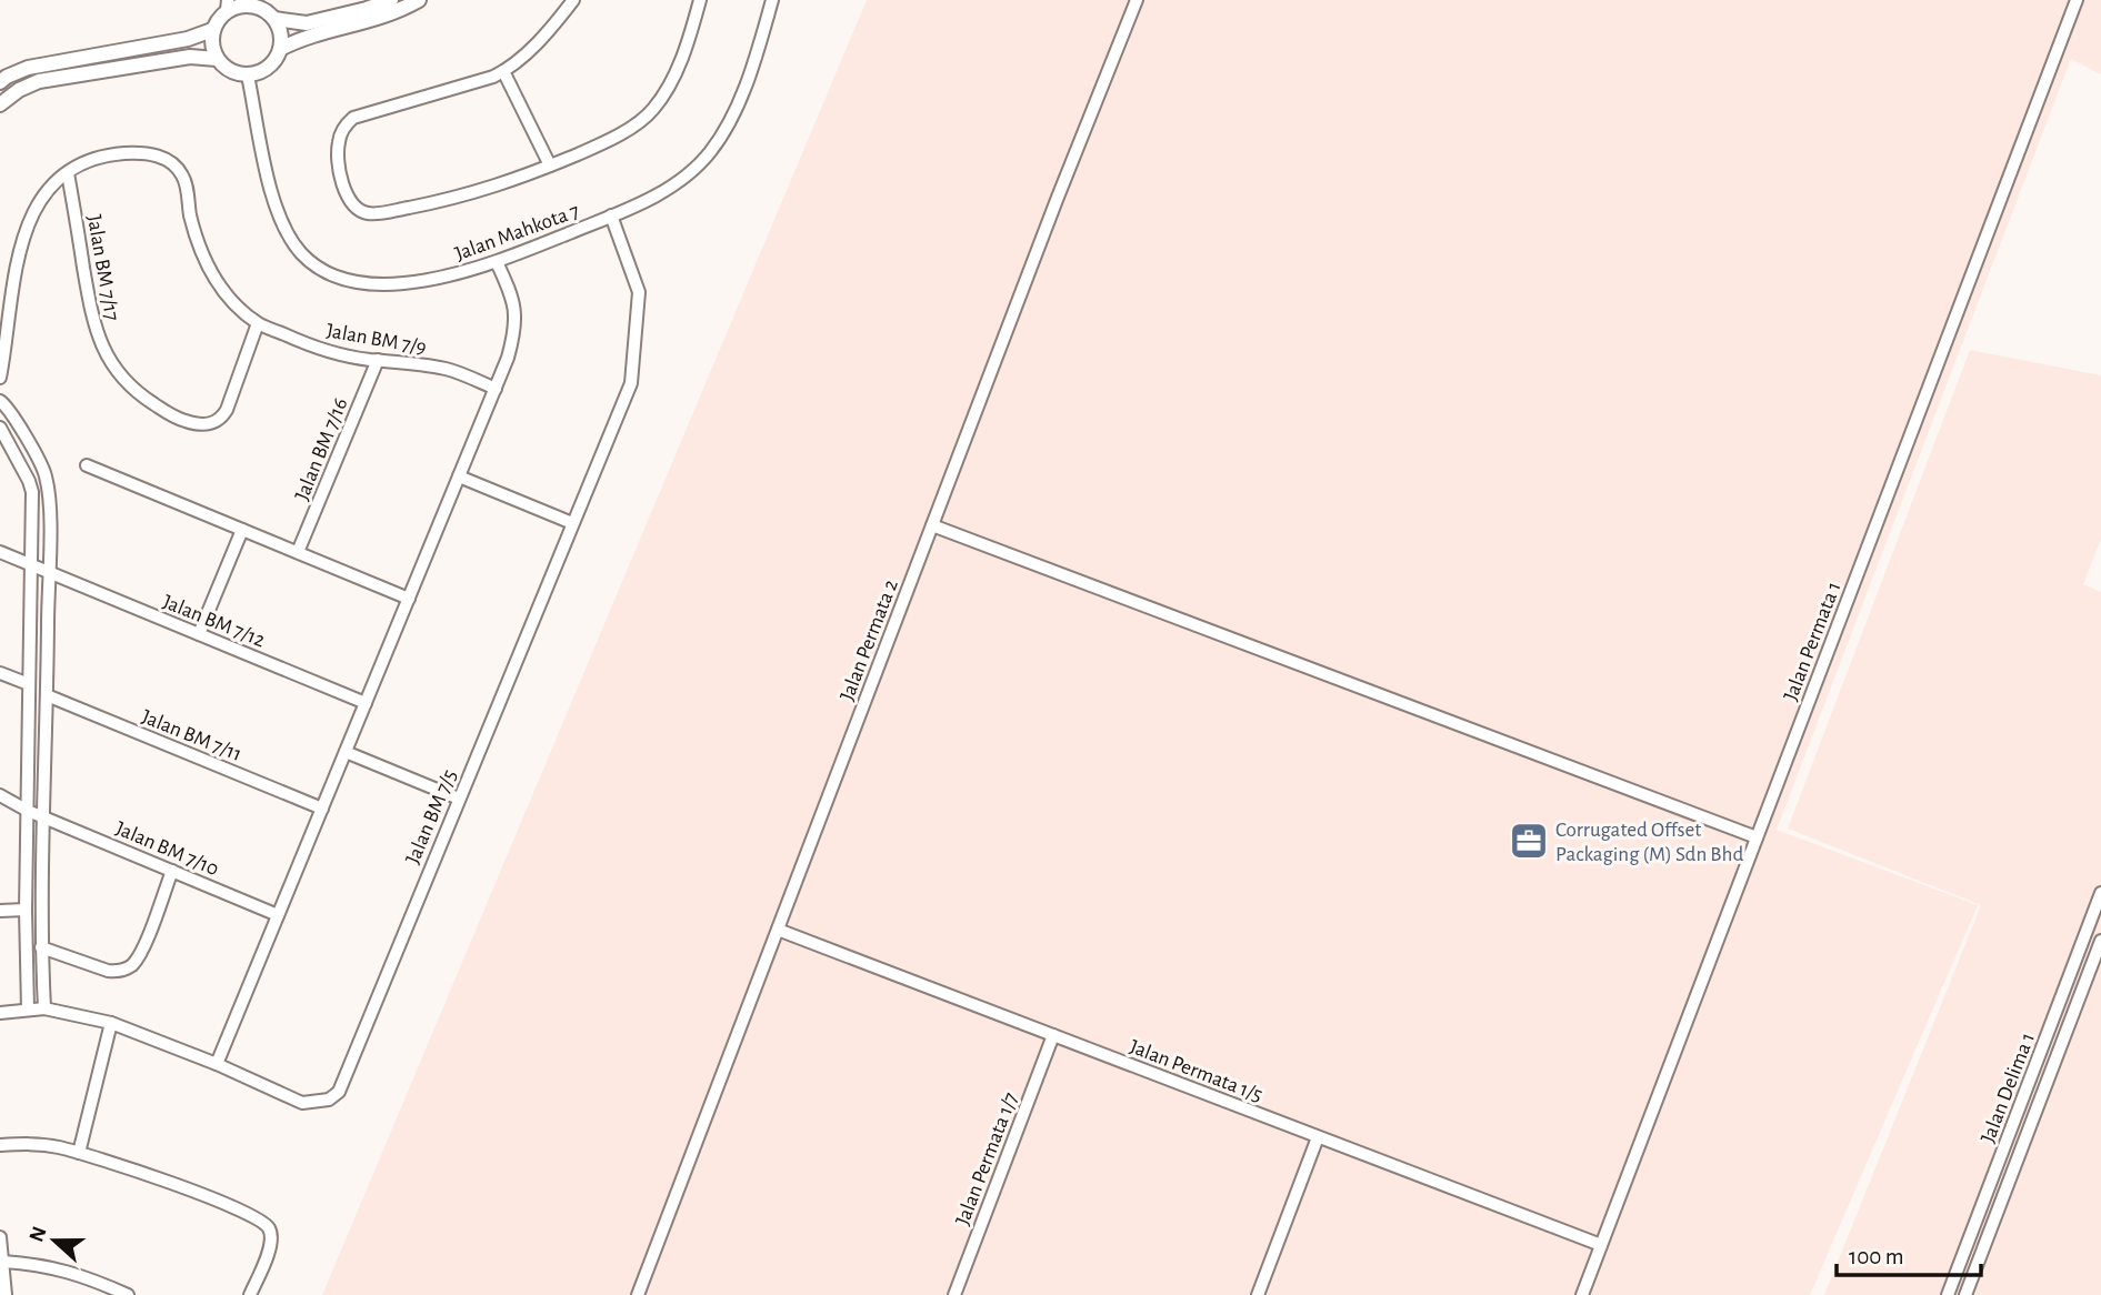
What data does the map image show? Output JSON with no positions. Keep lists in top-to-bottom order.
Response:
{
  "streets": {
    "street": [
      "Jalan Mahkota 7",
      "Jalan BM 7/17",
      "Jalan BM 7/9",
      "Jalan BM 7/16",
      "Jalan BM 7/12",
      "Jalan Permata 2",
      "Jalan Permata 1",
      "Jalan BM 7/11",
      "Jalan BM 7/5",
      "Jalan BM 7/10",
      "Jalan Permata 1/5",
      "Jalan Delima 1",
      "Jalan Permata 1/7"
    ]
  },
  "crossings": [
    ["Jalan Mahkota 7", "Jalan BM 7/5"],
    ["Jalan BM 7/17", "Jalan BM 7/9"],
    ["Jalan BM 7/9", "Jalan BM 7/16"],
    ["Jalan Permata 2", "Jalan Permata 1/5"],
    ["Jalan Permata 1", "Jalan Permata 1/5"],
    ["Jalan Permata 1/5", "Jalan Permata 1/7"]
  ],
  "places": {
    "office": ["Corrugated Offset Packaging (M) Sdn Bhd"]
  },
  "scale_bar": "100 m",
  "north": "left"
}
